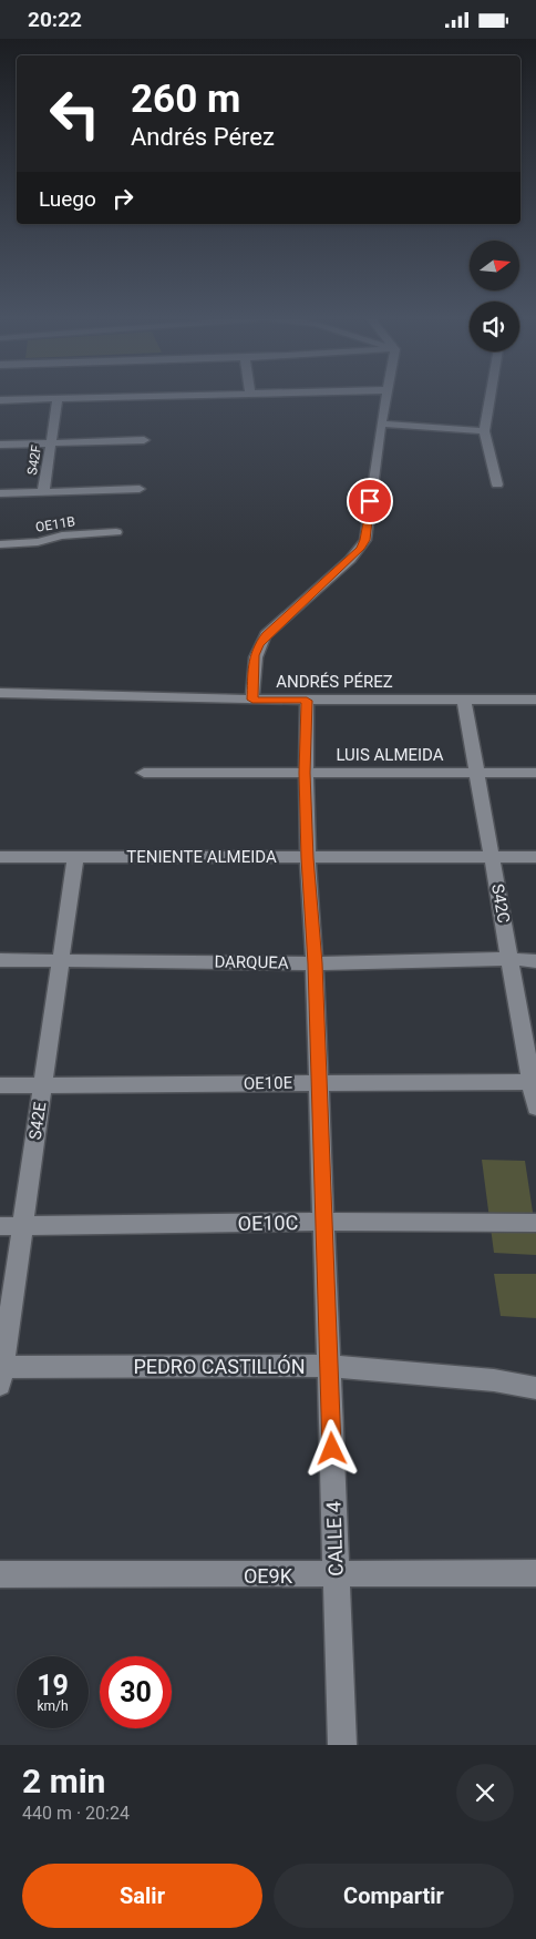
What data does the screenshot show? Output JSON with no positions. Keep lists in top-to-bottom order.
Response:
{
  "streets": {
    "street": [
      "S42F",
      "OE11B",
      "ANDRÉS PÉREZ",
      "LUIS ALMEIDA",
      "TENIENTE ALMEIDA",
      "S42C",
      "DARQUEA",
      "OE10E",
      "S42E",
      "OE10C",
      "PEDRO CASTILLÓN",
      "CALLE 4",
      "OE9K"
    ]
  },
  "crossings": [
    ["ANDRÉS PÉREZ", "S42C"],
    ["ANDRÉS PÉREZ", "CALLE 4"],
    ["LUIS ALMEIDA", "S42C"],
    ["LUIS ALMEIDA", "CALLE 4"],
    ["TENIENTE ALMEIDA", "S42C"],
    ["TENIENTE ALMEIDA", "S42E"],
    ["TENIENTE ALMEIDA", "CALLE 4"],
    ["S42C", "DARQUEA"],
    ["S42C", "OE10E"],
    ["DARQUEA", "S42E"],
    ["DARQUEA", "CALLE 4"],
    ["OE10E", "S42E"],
    ["OE10E", "CALLE 4"],
    ["S42E", "OE10C"],
    ["S42E", "PEDRO CASTILLÓN"],
    ["OE10C", "CALLE 4"],
    ["PEDRO CASTILLÓN", "CALLE 4"],
    ["CALLE 4", "OE9K"]
  ],
  "north": "right",
  "page": {
    "status": "20:22",
    "turn": ["260 m", "Andrés Pérez"],
    "then": "Luego",
    "speed": "19 km/h",
    "limit": "30",
    "heading": ["2 min", "440 m · 20:24"],
    "buttons": ["Salir", "Compartir"]
  }
}
